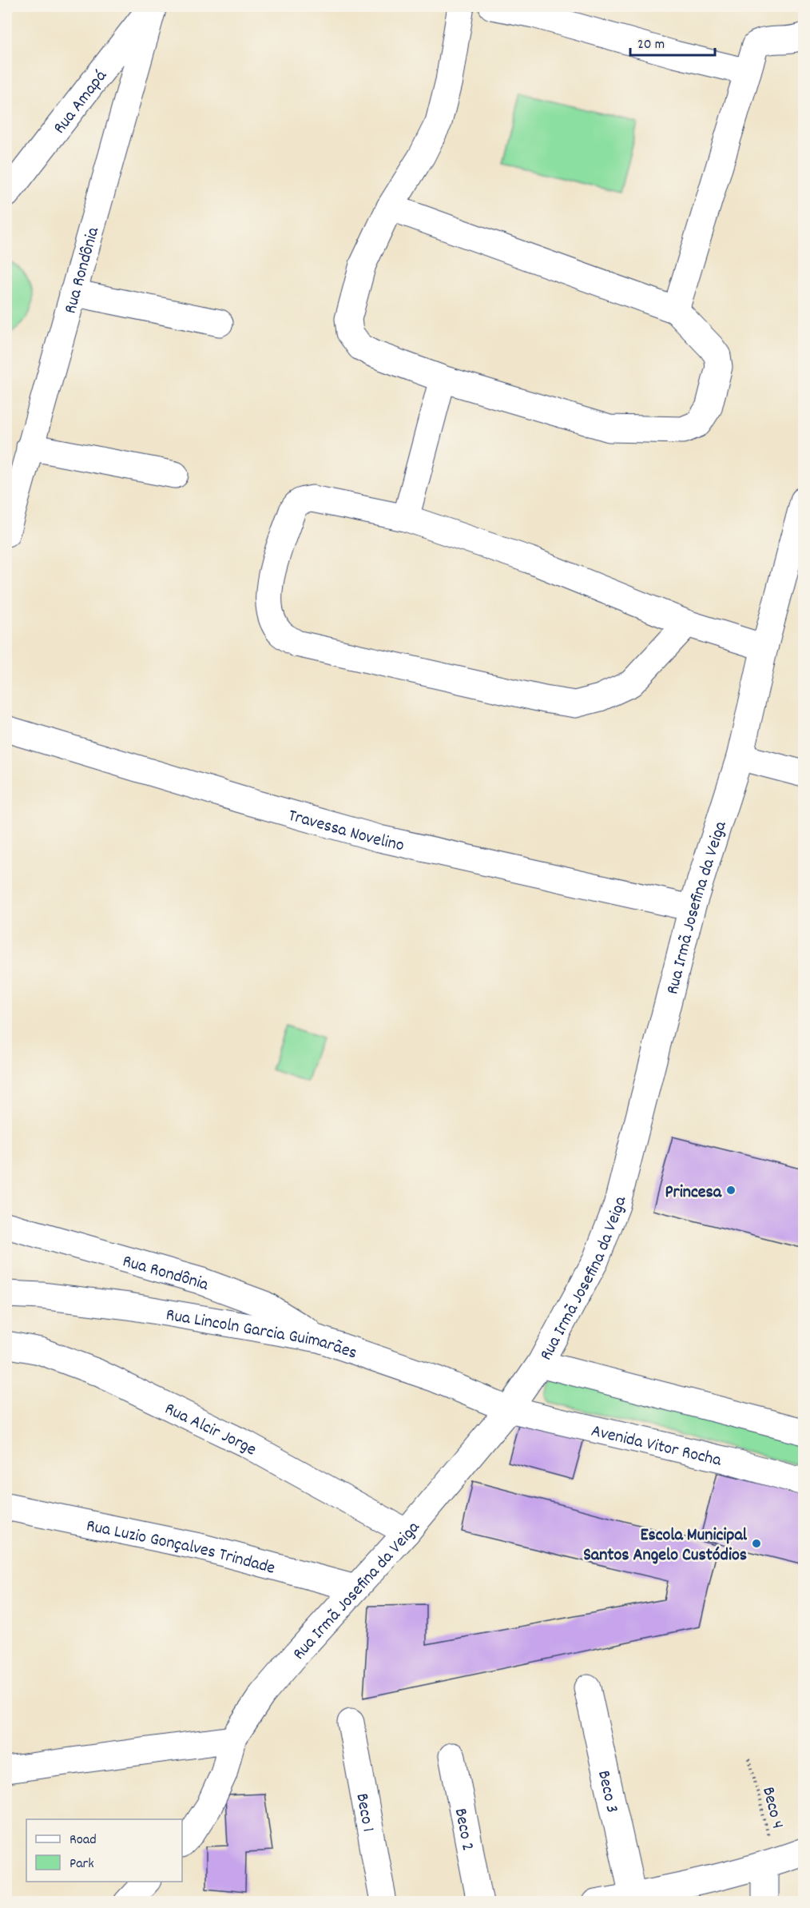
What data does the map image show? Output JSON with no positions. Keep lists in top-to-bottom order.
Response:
{
  "streets": {
    "street": [
      "Rua Amapá",
      "Rua Rondônia",
      "Travessa Novelino",
      "Rua Irmã Josefina da Veiga",
      "Rua Lincoln Garcia Guimarães",
      "Rua Alcir Jorge",
      "Avenida Vitor Rocha",
      "Rua Luzio Gonçalves Trindade",
      "Beco 3",
      "Beco 1",
      "Beco 2"
    ],
    "path": ["Beco 4"]
  },
  "crossings": [
    ["Rua Amapá", "Rua Rondônia"],
    ["Rua Rondônia", "Rua Lincoln Garcia Guimarães"],
    ["Travessa Novelino", "Rua Irmã Josefina da Veiga"],
    ["Rua Irmã Josefina da Veiga", "Rua Lincoln Garcia Guimarães"],
    ["Rua Irmã Josefina da Veiga", "Rua Alcir Jorge"],
    ["Rua Irmã Josefina da Veiga", "Avenida Vitor Rocha"],
    ["Rua Irmã Josefina da Veiga", "Rua Luzio Gonçalves Trindade"],
    ["Rua Lincoln Garcia Guimarães", "Avenida Vitor Rocha"]
  ],
  "places": ["Princesa", "Escola Municipal Santos Angelo Custódios"],
  "legend": ["Road", "Park"],
  "scale_bar": "20 m"
}
